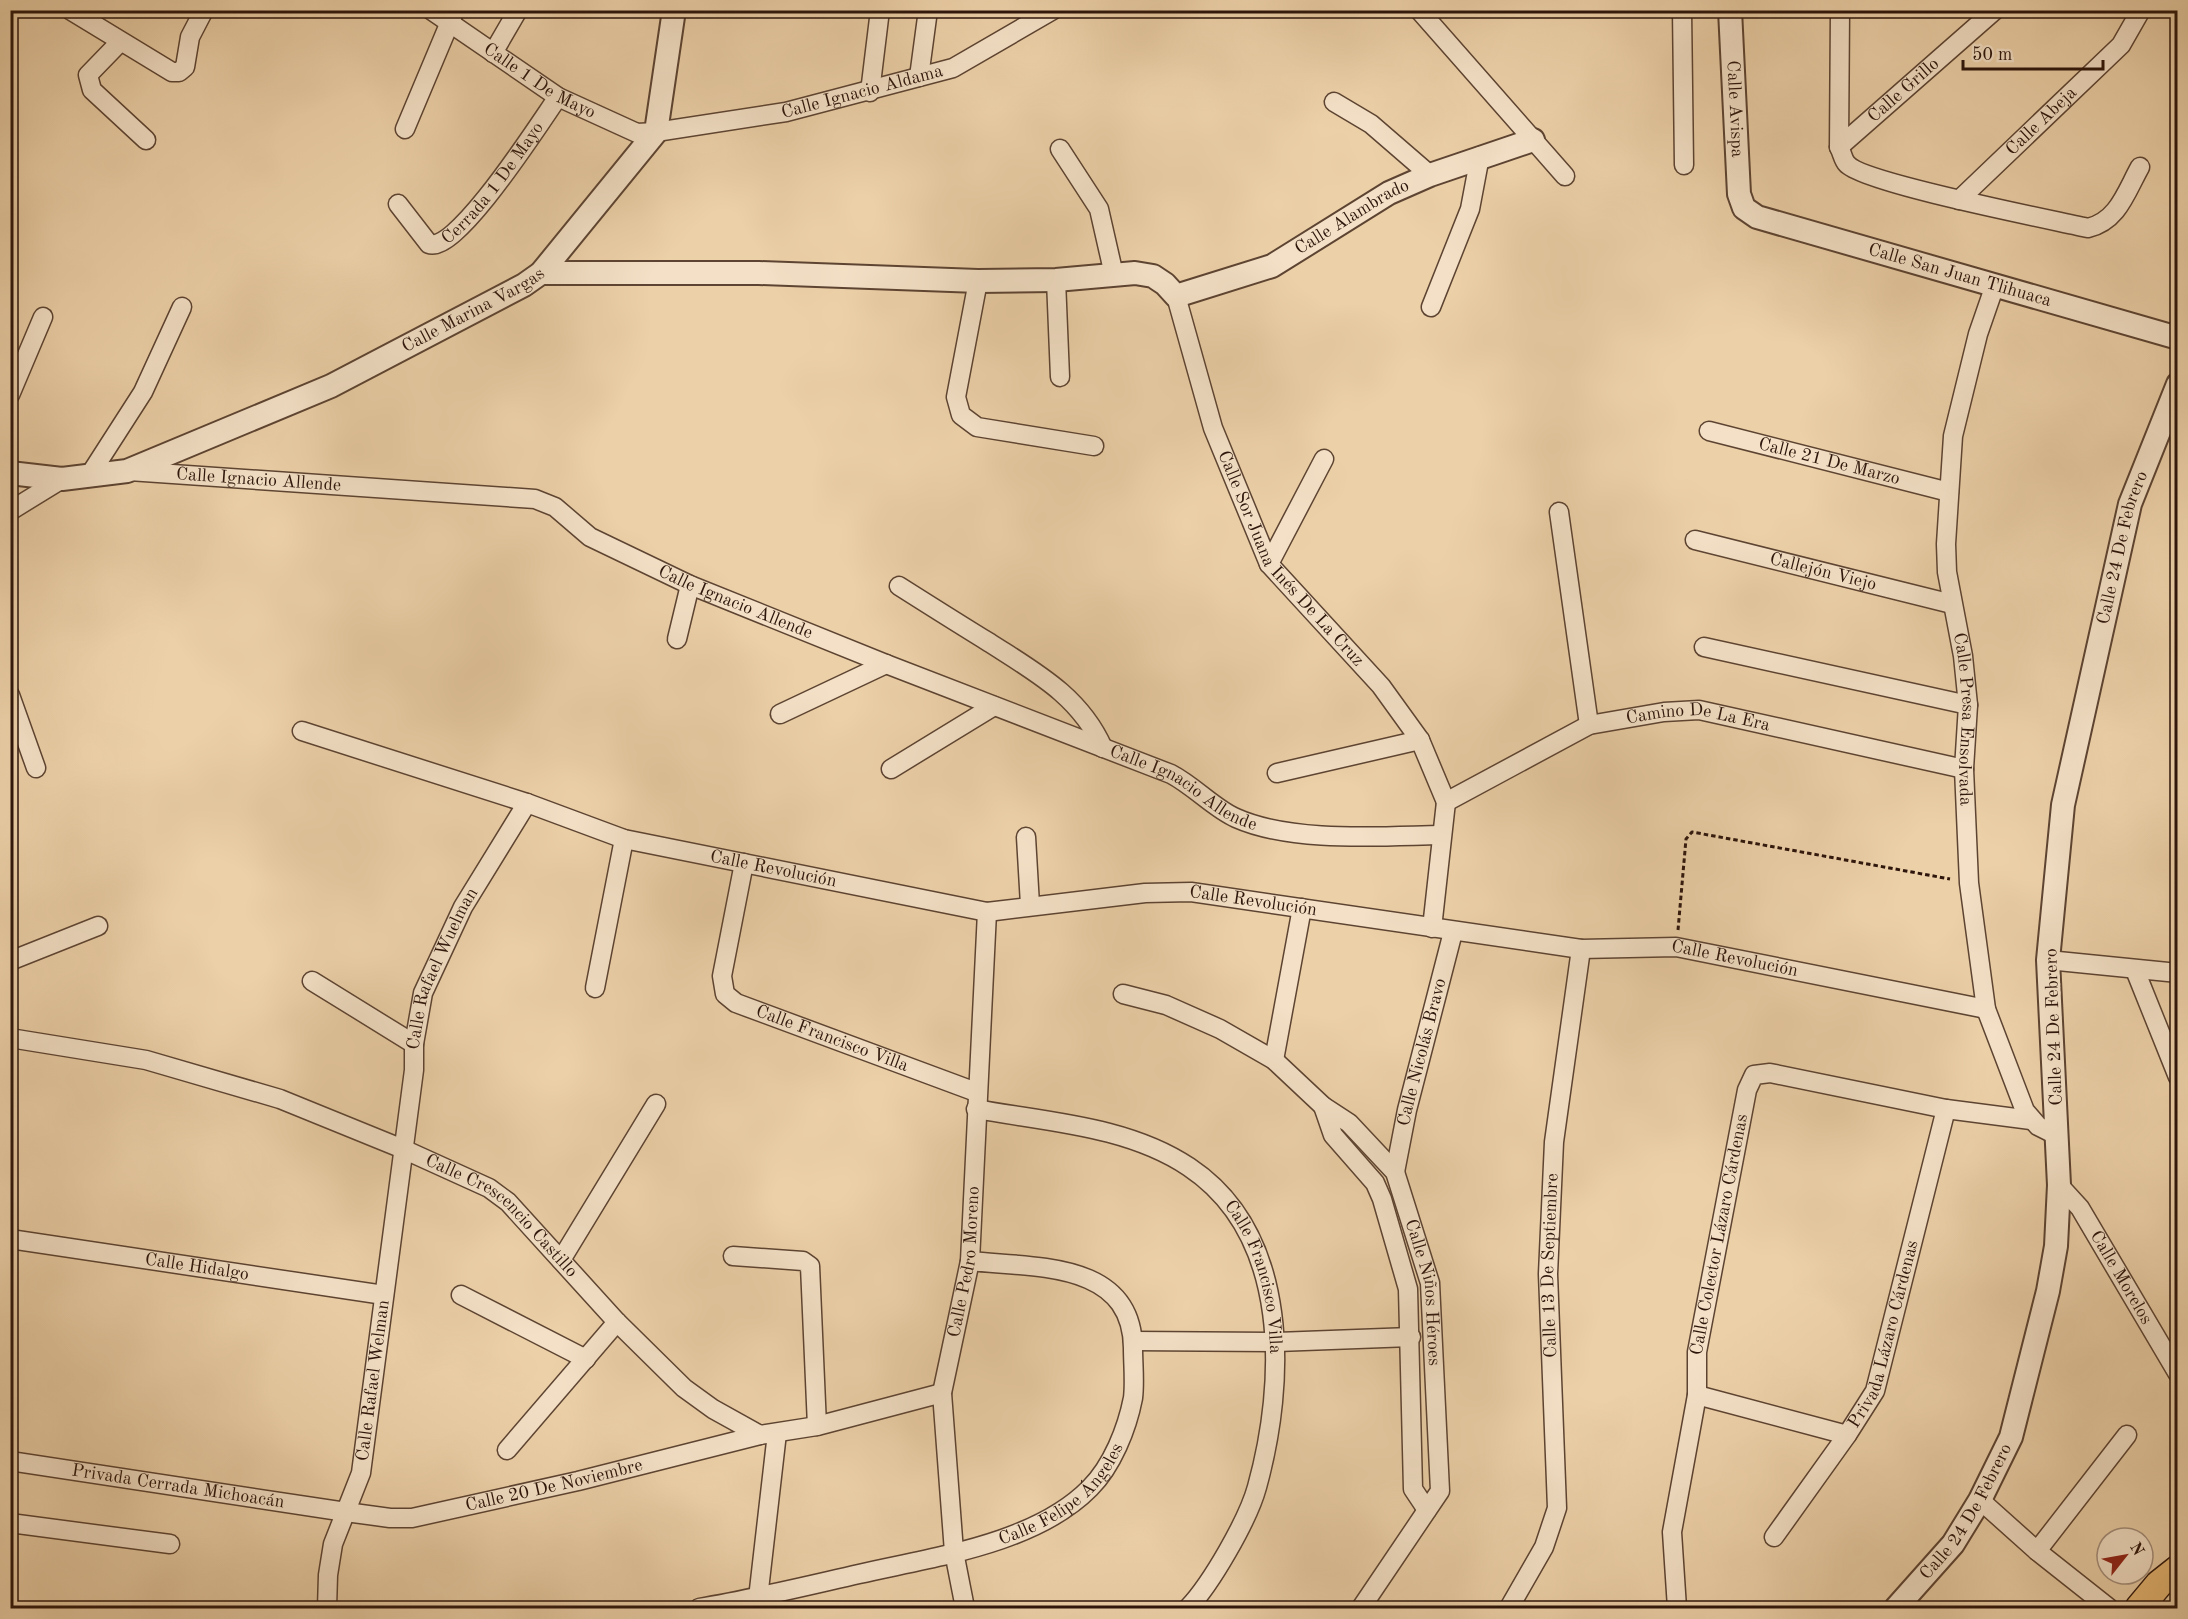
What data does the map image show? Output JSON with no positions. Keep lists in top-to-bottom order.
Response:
{
  "streets": {
    "street": [
      "Calle 1 De Mayo",
      "Calle Ignacio Aldama",
      "Calle Grillo",
      "Calle Avispa",
      "Calle Abeja",
      "Cerrada 1 De Mayo",
      "Calle Alambrado",
      "Calle San Juan Tlihuaca",
      "Calle Marina Vargas",
      "Calle 21 De Marzo",
      "Calle Ignacio Allende",
      "Calle 24 De Febrero",
      "Calle Sor Juana Inés De La Cruz",
      "Callejón Viejo",
      "Calle Presa Ensolvada",
      "Camino De La Era",
      "Calle Revolución",
      "Calle Rafael Wuelman",
      "Calle Francisco Villa",
      "Calle Nicolás Bravo",
      "Calle Crescencio Castillo",
      "Calle Colector Lázaro Cárdenas",
      "Calle Pedro Moreno",
      "Calle 13 De Septiembre",
      "Calle Hidalgo",
      "Calle Morelos",
      "Calle Niños Héroes",
      "Privada Lázaro Cárdenas",
      "Calle Rafael Welman",
      "Calle 20 De Noviembre",
      "Privada Cerrada Michoacán",
      "Calle Felipe Ángeles"
    ]
  },
  "crossings": [
    ["Calle 1 De Mayo", "Calle Ignacio Aldama"],
    ["Calle 1 De Mayo", "Cerrada 1 De Mayo"],
    ["Calle 1 De Mayo", "Calle Marina Vargas"],
    ["Calle Ignacio Aldama", "Calle Marina Vargas"],
    ["Calle Avispa", "Calle San Juan Tlihuaca"],
    ["Calle Alambrado", "Calle Sor Juana Inés De La Cruz"],
    ["Calle San Juan Tlihuaca", "Calle Presa Ensolvada"],
    ["Calle Marina Vargas", "Calle Ignacio Allende"],
    ["Calle 21 De Marzo", "Calle Presa Ensolvada"],
    ["Calle 24 De Febrero", "Calle Morelos"],
    ["Calle Sor Juana Inés De La Cruz", "Camino De La Era"],
    ["Callejón Viejo", "Calle Presa Ensolvada"],
    ["Calle Presa Ensolvada", "Camino De La Era"],
    ["Calle Presa Ensolvada", "Calle Revolución"],
    ["Calle Revolución", "Calle Rafael Wuelman"],
    ["Calle Revolución", "Calle Francisco Villa"],
    ["Calle Revolución", "Calle Nicolás Bravo"],
    ["Calle Revolución", "Calle Pedro Moreno"],
    ["Calle Revolución", "Calle 13 De Septiembre"],
    ["Calle Rafael Wuelman", "Calle Crescencio Castillo"],
    ["Calle Rafael Wuelman", "Calle Rafael Welman"],
    ["Calle Francisco Villa", "Calle Pedro Moreno"],
    ["Calle Nicolás Bravo", "Calle Niños Héroes"],
    ["Calle Crescencio Castillo", "Calle Rafael Welman"],
    ["Calle Crescencio Castillo", "Calle 20 De Noviembre"],
    ["Calle Colector Lázaro Cárdenas", "Privada Lázaro Cárdenas"],
    ["Calle Pedro Moreno", "Calle Felipe Ángeles"],
    ["Calle Hidalgo", "Calle Rafael Welman"],
    ["Calle Rafael Welman", "Calle 20 De Noviembre"],
    ["Calle Rafael Welman", "Privada Cerrada Michoacán"],
    ["Calle 20 De Noviembre", "Privada Cerrada Michoacán"]
  ],
  "scale_bar": "50 m",
  "north": "top right"
}
